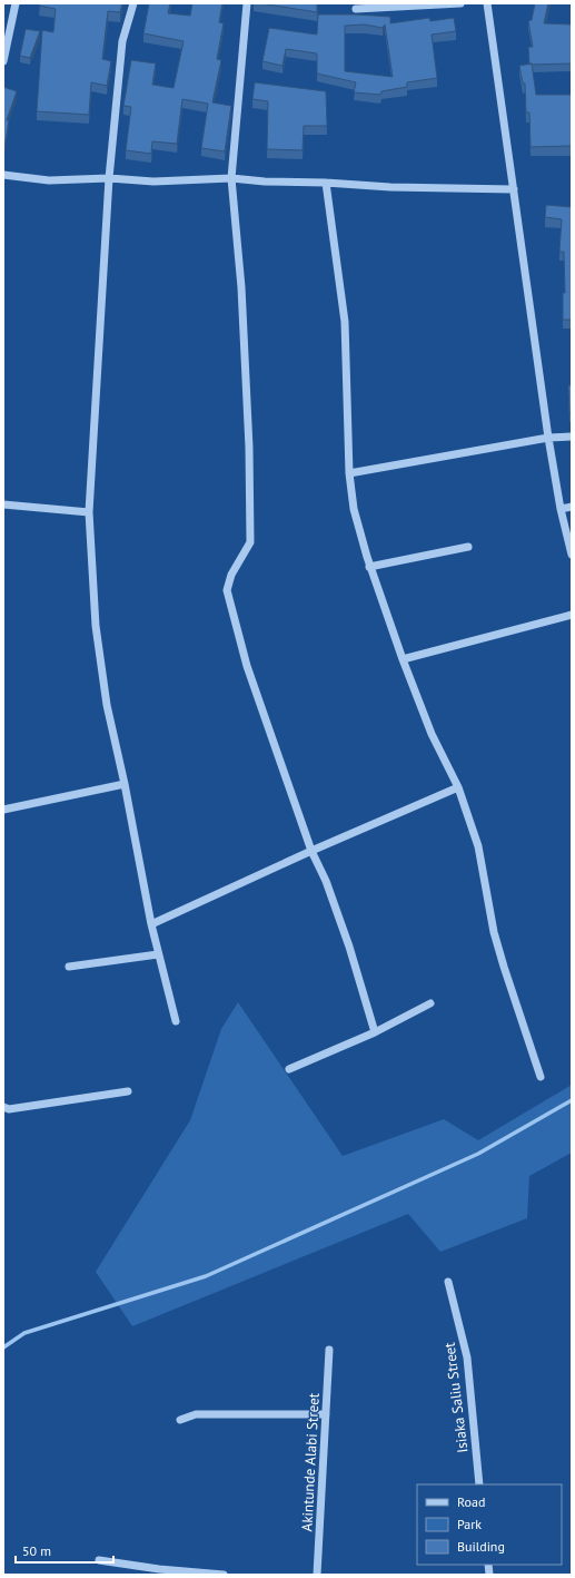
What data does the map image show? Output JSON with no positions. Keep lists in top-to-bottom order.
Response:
{
  "streets": {
    "street": ["Isiaka Saliu Street", "Akintunde Alabi Street"]
  },
  "legend": ["Road", "Park", "Building"],
  "scale_bar": "50 m"
}
